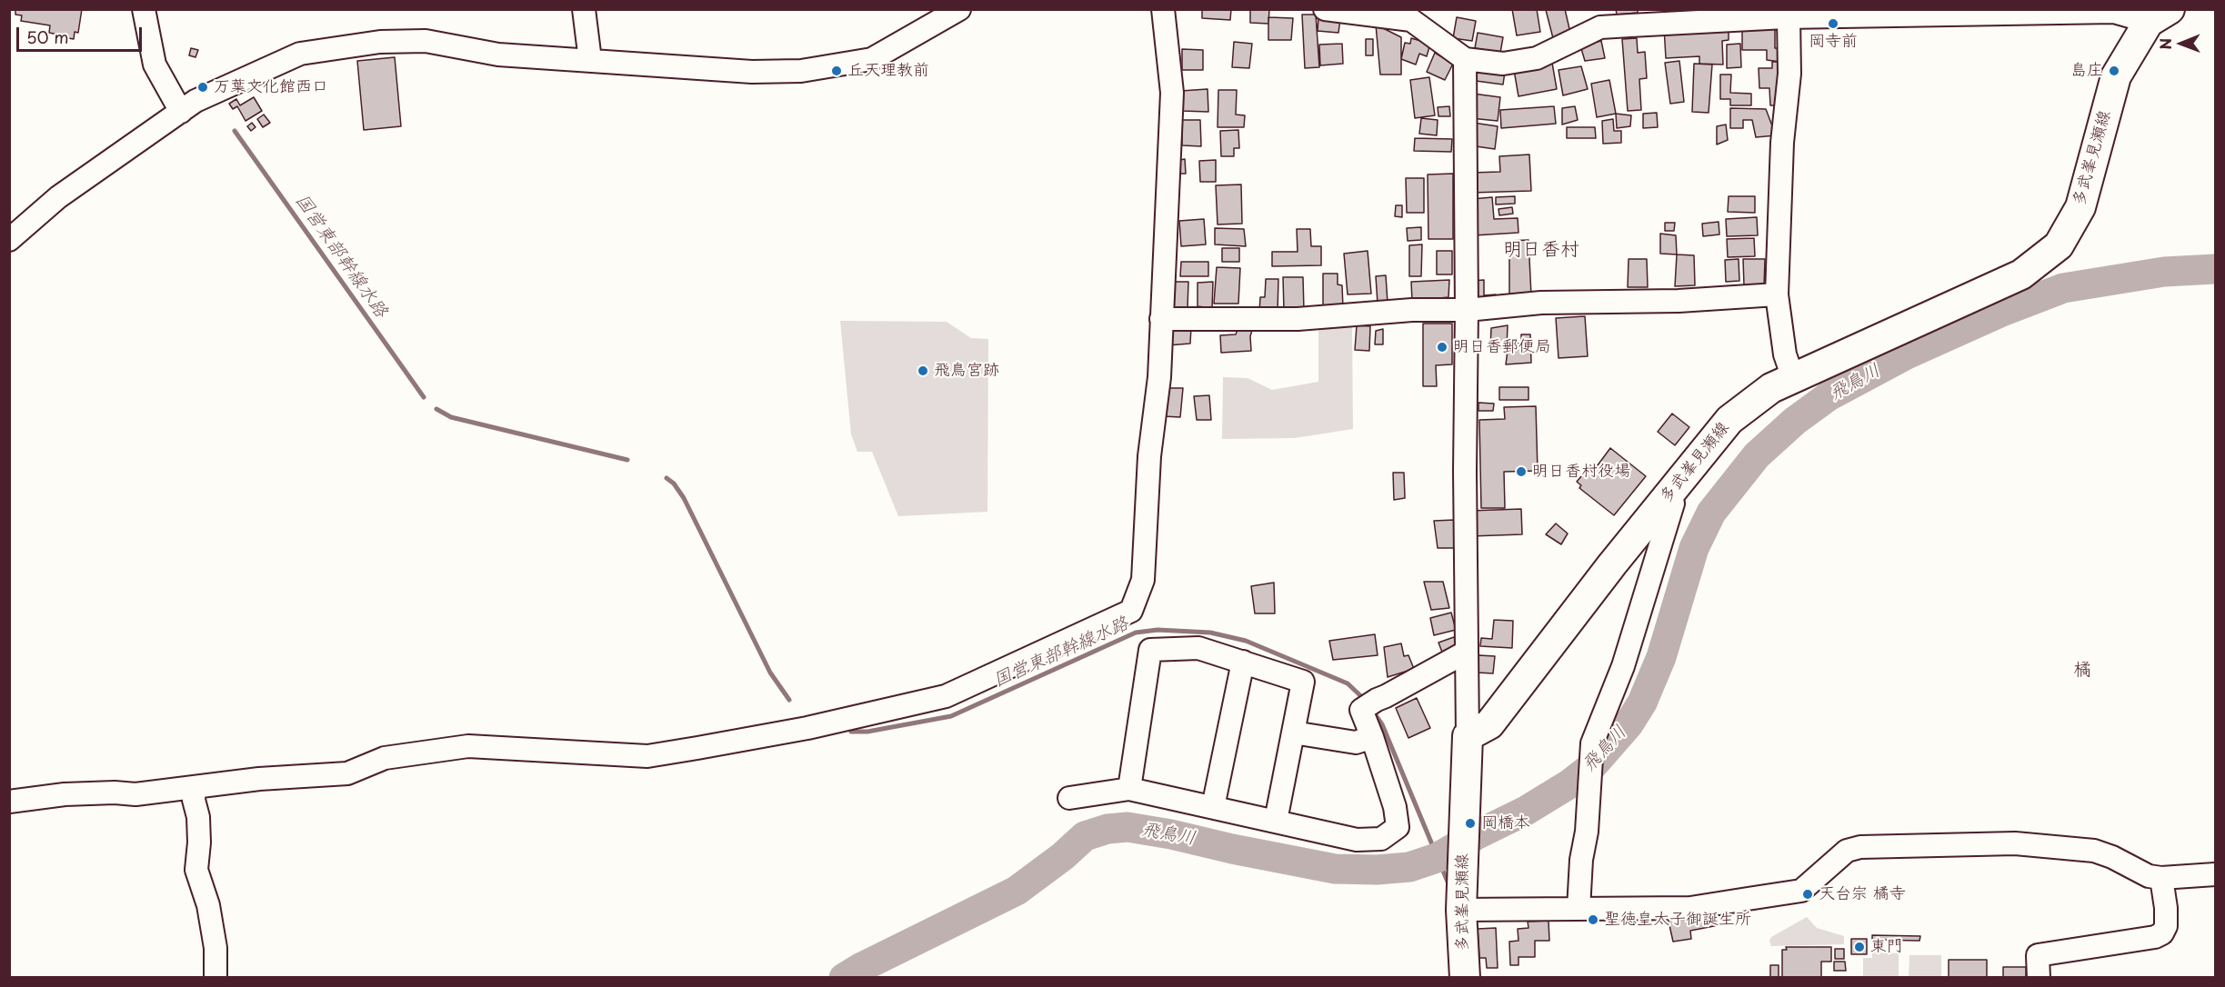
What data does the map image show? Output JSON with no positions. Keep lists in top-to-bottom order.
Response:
{
  "streets": {
    "main road": ["多武峯見瀬線"]
  },
  "districts": ["明日香村", "橘"],
  "water": ["国営東部幹線水路", "飛鳥川"],
  "places": [
    "岡寺前",
    "丘天理教前",
    "島庄",
    "万葉文化館西口",
    "明日香郵便局",
    "飛鳥宮跡",
    "明日香村役場",
    "岡橋本",
    "天台宗 橘寺",
    "聖徳皇太子御誕生所",
    "東門"
  ],
  "scale_bar": "50 m",
  "north": "left"
}
